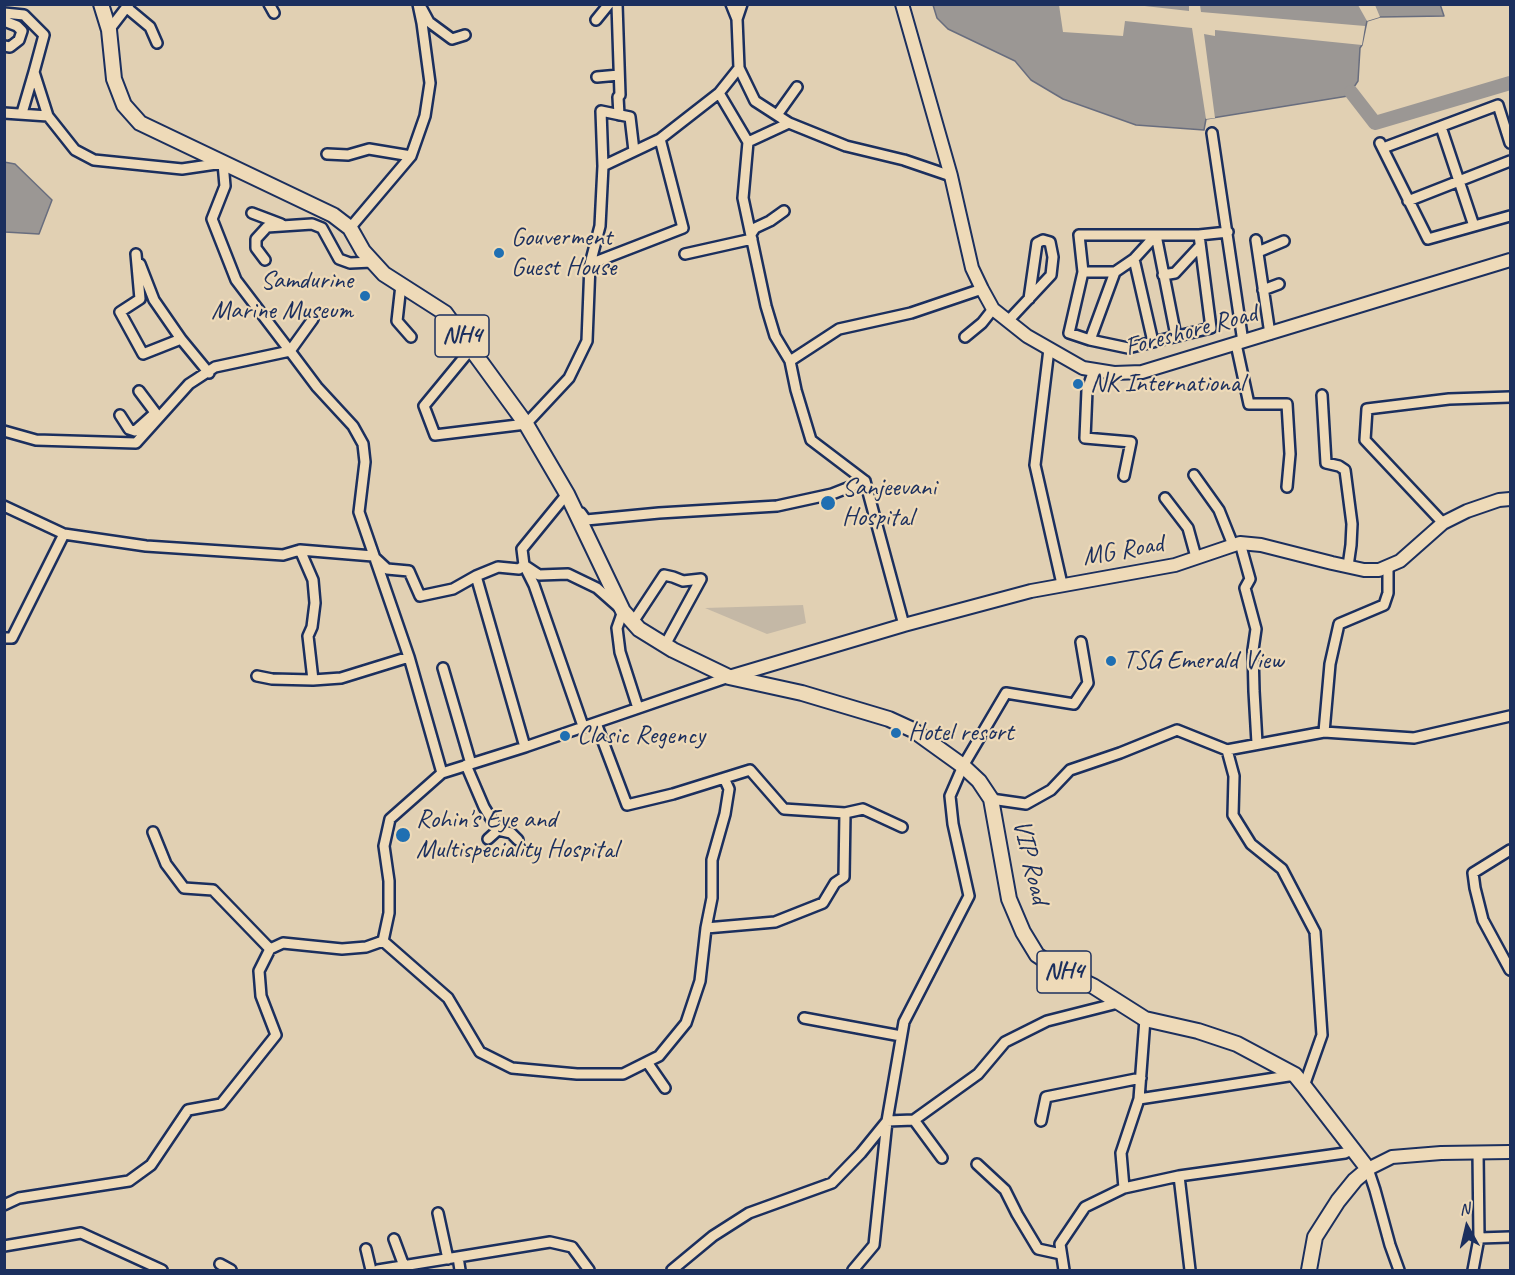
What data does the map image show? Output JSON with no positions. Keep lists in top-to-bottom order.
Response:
{
  "streets": {
    "highway": ["NH4", "VIP Road"],
    "main road": ["Foreshore Road", "MG Road"]
  },
  "crossings": [
    ["NH4", "MG Road"],
    ["NH4", "VIP Road"],
    ["MG Road", "VIP Road"]
  ],
  "places": [
    "Gouverment Guest House",
    "Samdurine Marine Museum",
    "NK International",
    "Sanjeevani Hospital",
    "TSG Emerald View",
    "Hotel resort",
    "Clasic Regency",
    "Rohin's Eye and Multispeciality Hospital"
  ],
  "north": "top"
}
